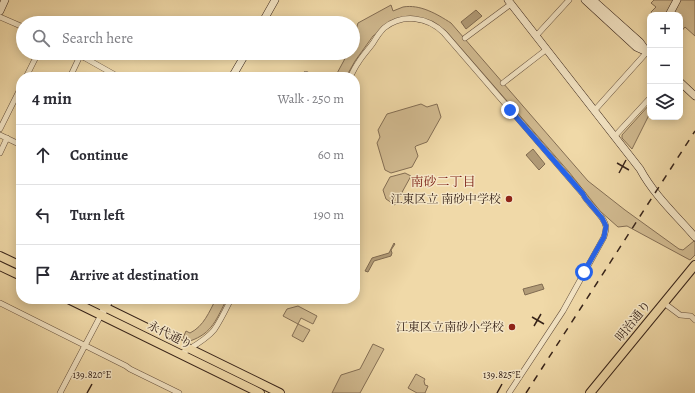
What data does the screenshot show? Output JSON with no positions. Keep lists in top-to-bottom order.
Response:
{
  "streets": {
    "main road": ["明治通り", "永代通り"]
  },
  "districts": ["南砂二丁目"],
  "places": ["江東区立 南砂中学校", "江東区立南砂小学校"],
  "page": {
    "map_buttons": ["+", "−"],
    "search": "Search here",
    "heading": ["4 min", "Walk · 250 m"],
    "list": [
      ["Continue", "60 m"],
      ["Turn left", "190 m"],
      "Arrive at destination"
    ]
  },
  "coordinates": ["139.820°E", "139.825°E"]
}
